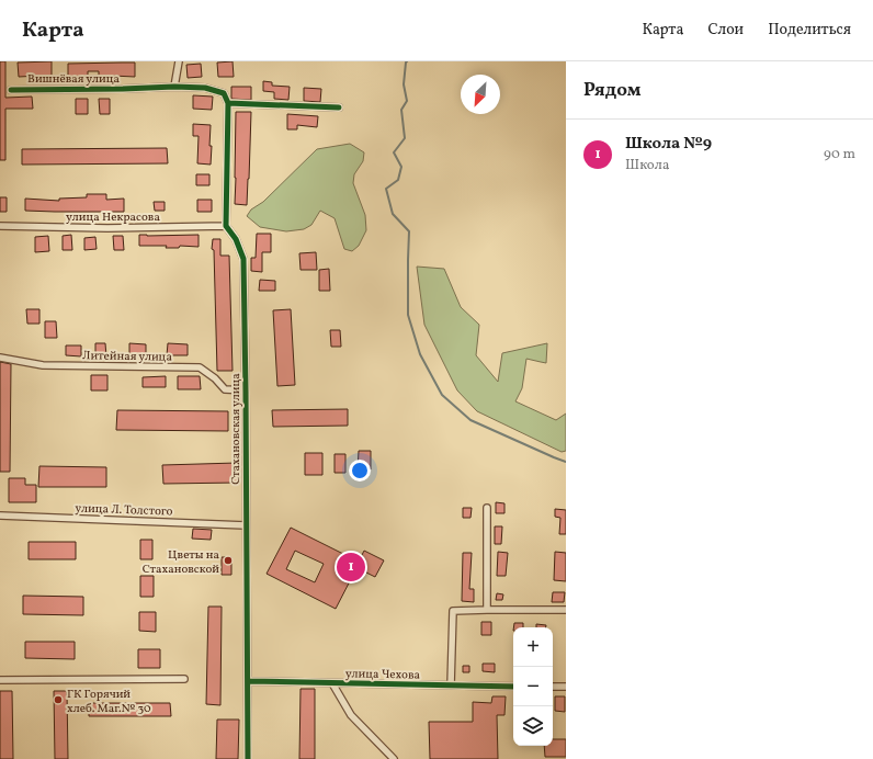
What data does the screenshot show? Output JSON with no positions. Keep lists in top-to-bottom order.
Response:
{
  "streets": {
    "street": [
      "Вишнёвая улица",
      "улица Некрасова",
      "Литейная улица",
      "Стахановская улица",
      "улица Л. Толстого",
      "улица Чехова"
    ]
  },
  "crossings": [
    ["улица Некрасова", "Стахановская улица"],
    ["Литейная улица", "Стахановская улица"],
    ["Стахановская улица", "улица Л. Толстого"],
    ["Стахановская улица", "улица Чехова"]
  ],
  "places": ["Цветы на Стахановской", "ГК Горячий хлеб. Маг.№ 30"],
  "north": "bottom left",
  "page": {
    "header": "Карта",
    "nav": ["Карта", "Слои", "Поделиться"],
    "heading": "Рядом",
    "list": [
      {
        "mark": "1",
        "name": "Школа №9",
        "note": "Школа",
        "value": "90 m"
      }
    ],
    "pins": "1",
    "map_buttons": ["+", "−"]
  }
}
